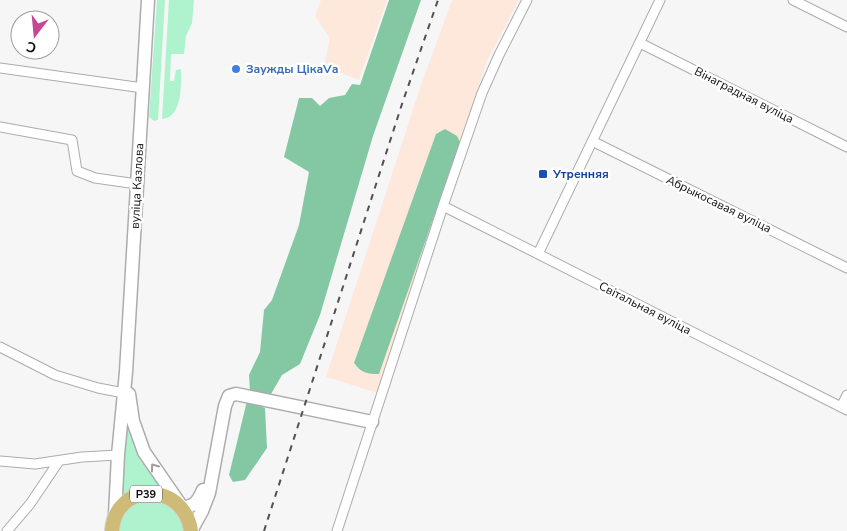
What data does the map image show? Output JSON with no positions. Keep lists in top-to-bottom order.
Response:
{
  "streets": {
    "main road": ["вуліца Казлова", "Р39"],
    "street": ["Вінаградная вуліца", "Абрыкосавая вуліца", "Світальная вуліца"]
  },
  "places": {
    "other": ["Заужды ЦікаVа"],
    "transit": ["Утренняя"]
  },
  "north": "bottom"
}
